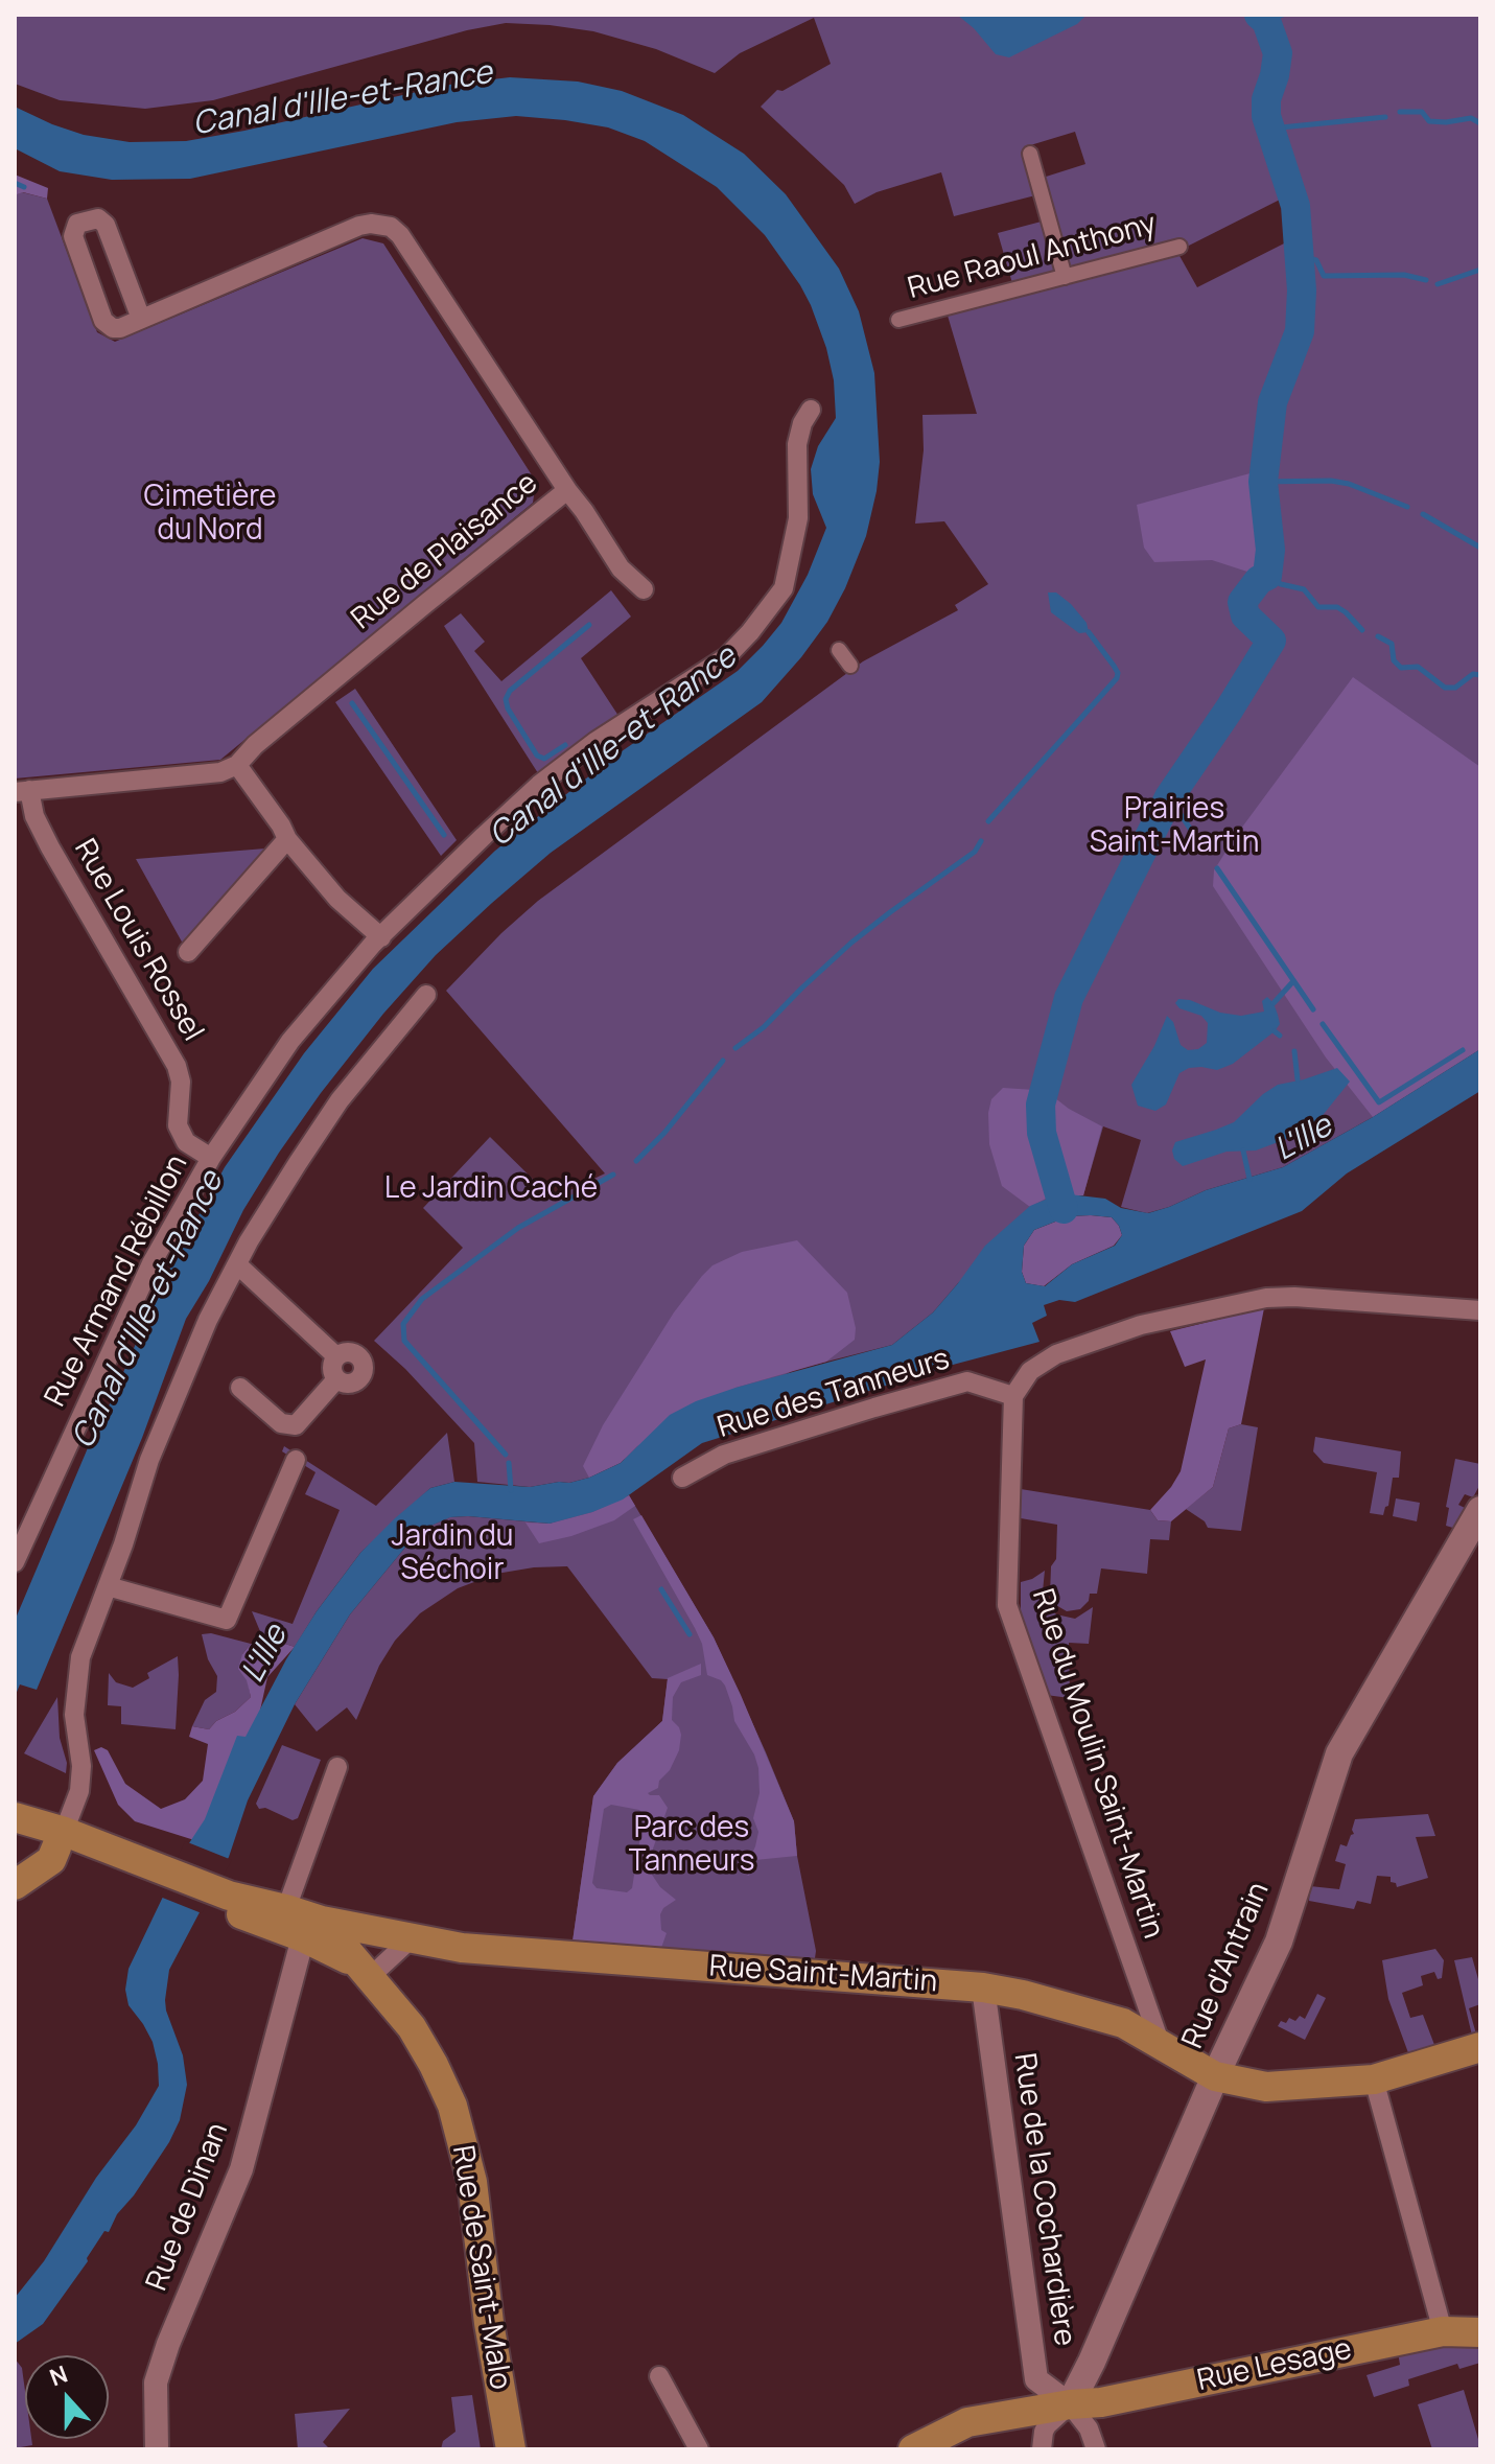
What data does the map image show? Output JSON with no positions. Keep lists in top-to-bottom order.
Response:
{
  "streets": {
    "main road": [
      "Rue d'Antrain",
      "Rue Saint-Martin",
      "Rue de Saint-Malo",
      "Rue Lesage"
    ],
    "street": [
      "Rue Raoul Anthony",
      "Rue de Plaisance",
      "Rue Louis Rossel",
      "Rue Armand Rébillon",
      "Rue des Tanneurs",
      "Rue du Moulin Saint-Martin",
      "Rue de la Cochardière",
      "Rue de Dinan"
    ]
  },
  "crossings": [
    ["Rue Louis Rossel", "Rue Armand Rébillon"],
    ["Rue des Tanneurs", "Rue du Moulin Saint-Martin"],
    ["Rue du Moulin Saint-Martin", "Rue Saint-Martin"],
    ["Rue d'Antrain", "Rue Saint-Martin"],
    ["Rue d'Antrain", "Rue de la Cochardière"],
    ["Rue d'Antrain", "Rue Lesage"],
    ["Rue Saint-Martin", "Rue de la Cochardière"],
    ["Rue Saint-Martin", "Rue de Dinan"],
    ["Rue Saint-Martin", "Rue de Saint-Malo"],
    ["Rue de la Cochardière", "Rue Lesage"],
    ["Rue de Dinan", "Rue de Saint-Malo"]
  ],
  "water": ["Canal d'Ille-et-Rance", "L'Ille"],
  "parks": [
    "Cimetière du Nord",
    "Prairies Saint-Martin",
    "Le Jardin Caché",
    "Jardin du Séchoir",
    "Parc des Tanneurs"
  ],
  "north": "top"
}
